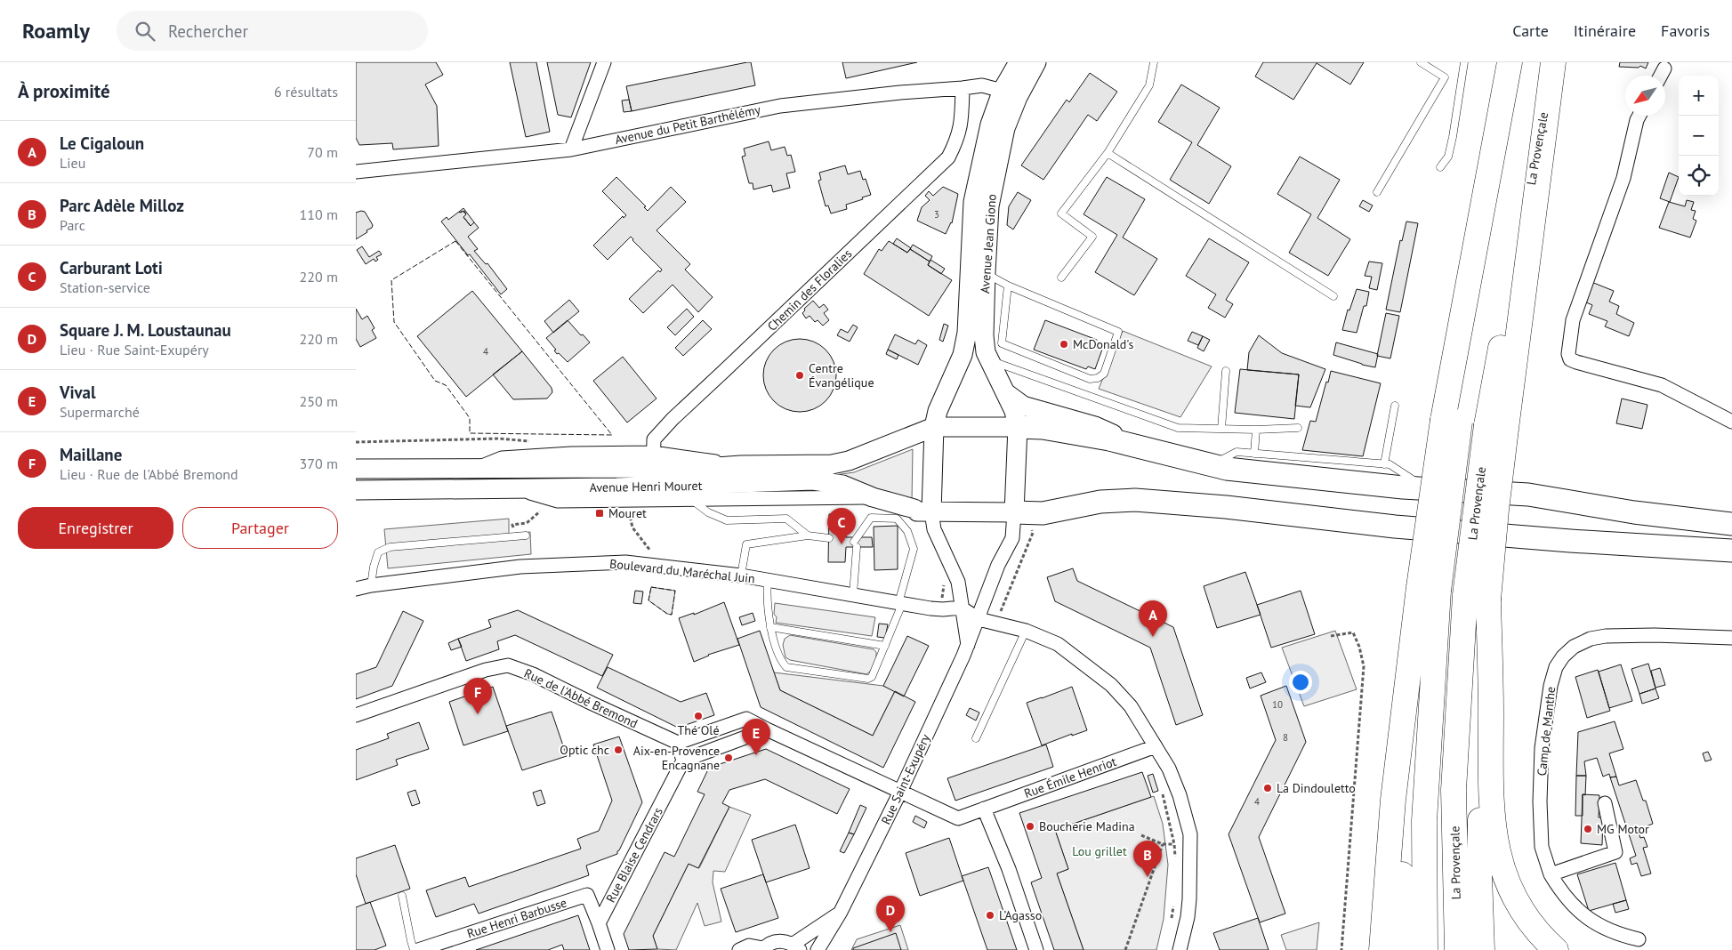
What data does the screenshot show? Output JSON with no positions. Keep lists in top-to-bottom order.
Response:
{
  "streets": {
    "highway": ["La Provençale"],
    "main road": ["Avenue Jean Giono", "Avenue Henri Mouret"],
    "street": [
      "Avenue du Petit Barthélémy",
      "Chemin des Floralies",
      "Boulevard du Maréchal Juin",
      "Rue de l'Abbé Bremond",
      "Camp de Manthe",
      "Rue Émile Henriot",
      "Rue Saint-Exupéry",
      "Rue Blaise Cendrars",
      "Rue Henri Barbusse"
    ]
  },
  "crossings": [
    ["Avenue du Petit Barthélémy", "Avenue Jean Giono"],
    ["Avenue du Petit Barthélémy", "Chemin des Floralies"],
    ["Avenue Jean Giono", "Avenue Henri Mouret"],
    ["Avenue Jean Giono", "Rue Saint-Exupéry"],
    ["Chemin des Floralies", "Avenue Henri Mouret"],
    ["Avenue Henri Mouret", "Rue Saint-Exupéry"],
    ["Rue Émile Henriot", "Rue Saint-Exupéry"],
    ["Rue Blaise Cendrars", "Rue Henri Barbusse"]
  ],
  "parks": ["Lou grillet"],
  "places": {
    "other": [
      "McDonald's",
      "Centre Évangélique",
      "Thé Olé",
      "Optic chc",
      "Aix-en-Provence Encagnane",
      "La Dindouletto",
      "Boucherie Madina",
      "MG Motor",
      "L’Agasso"
    ],
    "transit": ["Mouret"]
  },
  "house_numbers": [
    "3",
    "4",
    "10",
    "8",
    "4"
  ],
  "north": "bottom left",
  "page": {
    "header": "Roamly",
    "search": "Rechercher",
    "nav": ["Carte", "Itinéraire", "Favoris"],
    "heading": ["À proximité", "6 résultats"],
    "map_buttons": ["+", "−"],
    "list": [
      {
        "mark": "A",
        "name": "Le Cigaloun",
        "note": "Lieu",
        "value": "70 m"
      },
      {
        "mark": "B",
        "name": "Parc Adèle Milloz",
        "note": "Parc",
        "value": "110 m"
      },
      {
        "mark": "C",
        "name": "Carburant Loti",
        "note": "Station-service",
        "value": "220 m"
      },
      {
        "mark": "D",
        "name": "Square J. M. Loustaunau",
        "note": "Lieu · Rue Saint-Exupéry",
        "value": "220 m"
      },
      {
        "mark": "E",
        "name": "Vival",
        "note": "Supermarché",
        "value": "250 m"
      },
      {
        "mark": "F",
        "name": "Maillane",
        "note": "Lieu · Rue de l'Abbé Bremond",
        "value": "370 m"
      }
    ],
    "buttons": ["Enregistrer", "Partager"],
    "pins": [
      "C",
      "A",
      "F",
      "E",
      "B",
      "D"
    ]
  }
}
